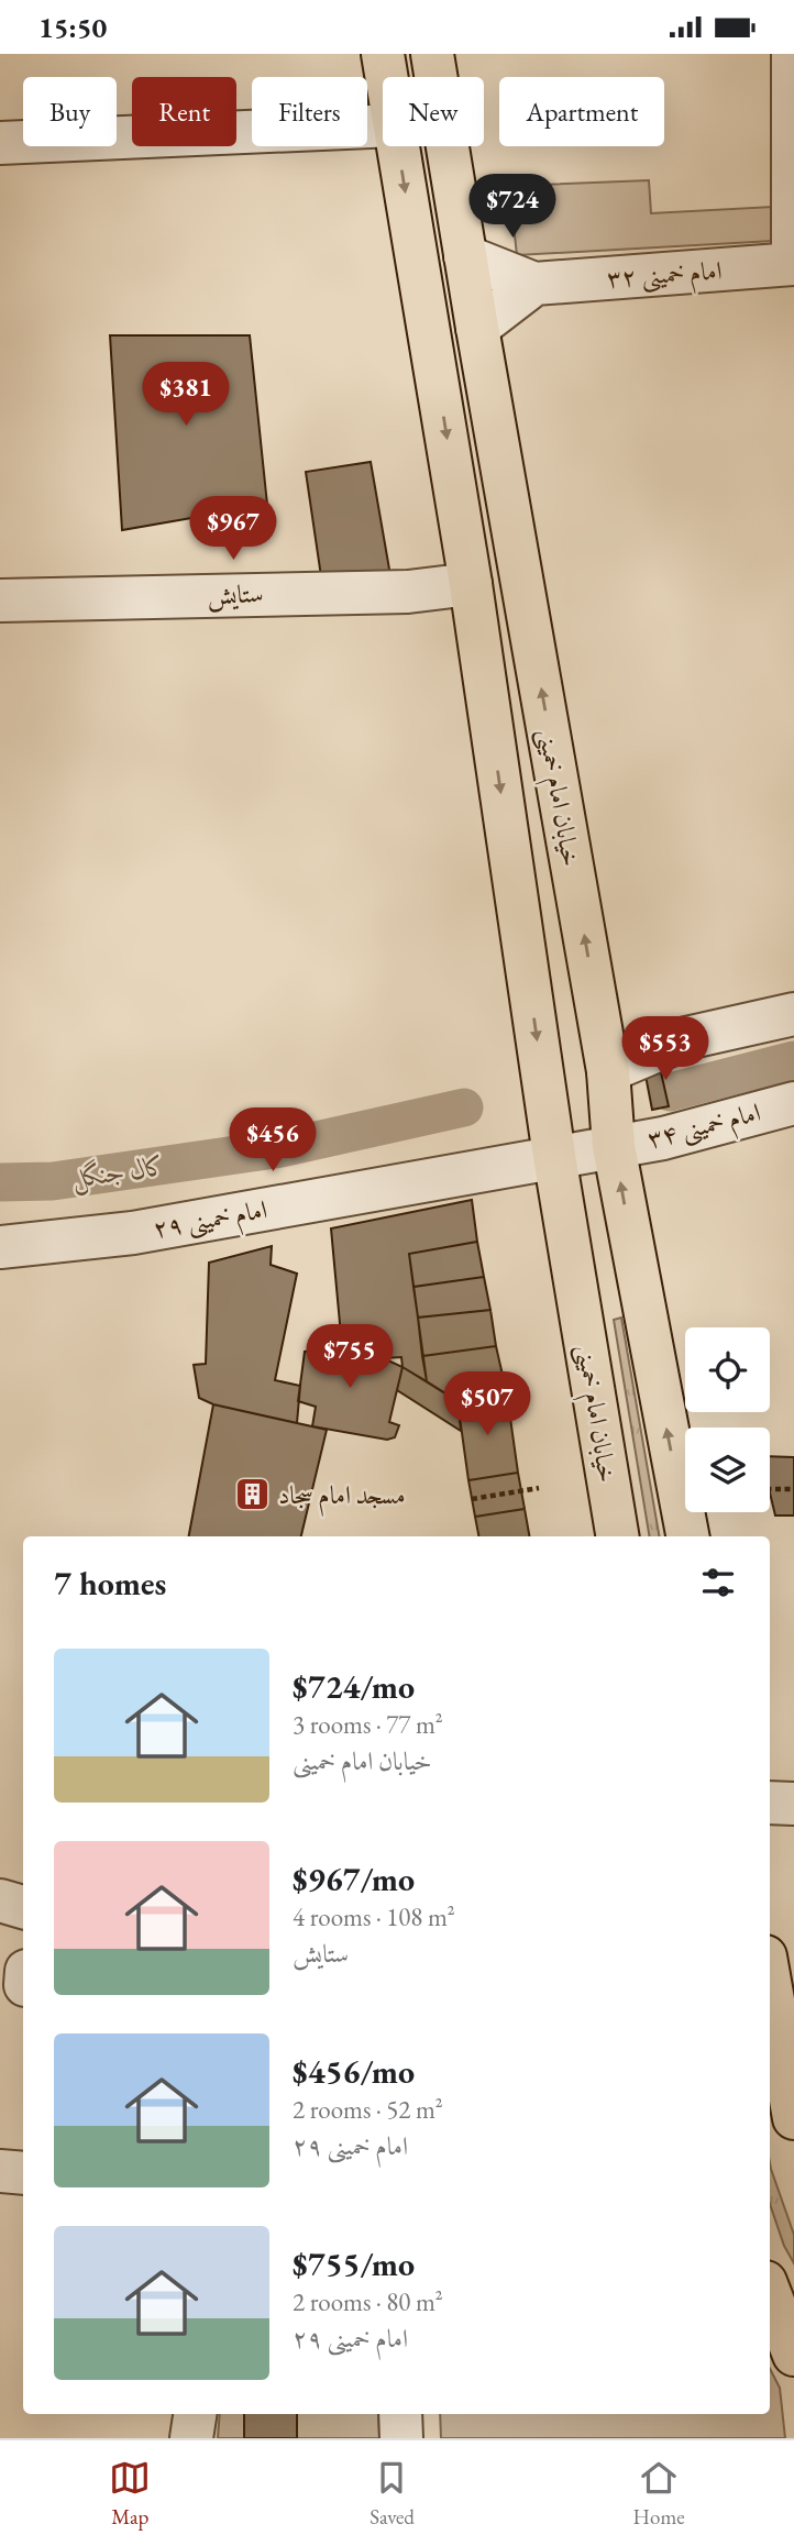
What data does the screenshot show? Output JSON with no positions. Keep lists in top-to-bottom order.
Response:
{
  "streets": {
    "main road": ["خیابان امام خمینی"],
    "street": [
      "امام خمینی ۳۲",
      "ستایش",
      "امام خمینی ۳۴",
      "امام خمینی ۲۹"
    ]
  },
  "crossings": [
    ["ستایش", "خیابان امام خمینی"],
    ["خیابان امام خمینی", "امام خمینی ۳۴"],
    ["خیابان امام خمینی", "امام خمینی ۲۹"],
    ["امام خمینی ۳۴", "امام خمینی ۲۹"]
  ],
  "water": ["کال جنگل"],
  "places": {
    "building": ["مسجد امام سجاد"]
  },
  "page": {
    "status": "15:50",
    "chip": [
      "Buy",
      "Rent",
      "Filters",
      "New",
      "Apartment"
    ],
    "price": [
      "$724",
      "$381",
      "$967",
      "$553",
      "$456",
      "$755",
      "$507"
    ],
    "heading": "7 homes",
    "list": [
      {
        "name": "$724/mo",
        "note": "3 rooms · 77 m² · خیابان امام خمینی"
      },
      {
        "name": "$967/mo",
        "note": "4 rooms · 108 m² · ستایش"
      },
      {
        "name": "$456/mo",
        "note": "2 rooms · 52 m² · امام خمینی ۲۹"
      },
      {
        "name": "$755/mo",
        "note": "2 rooms · 80 m² · امام خمینی ۲۹"
      }
    ],
    "tabs": ["Map", "Saved", "Home"]
  }
}
